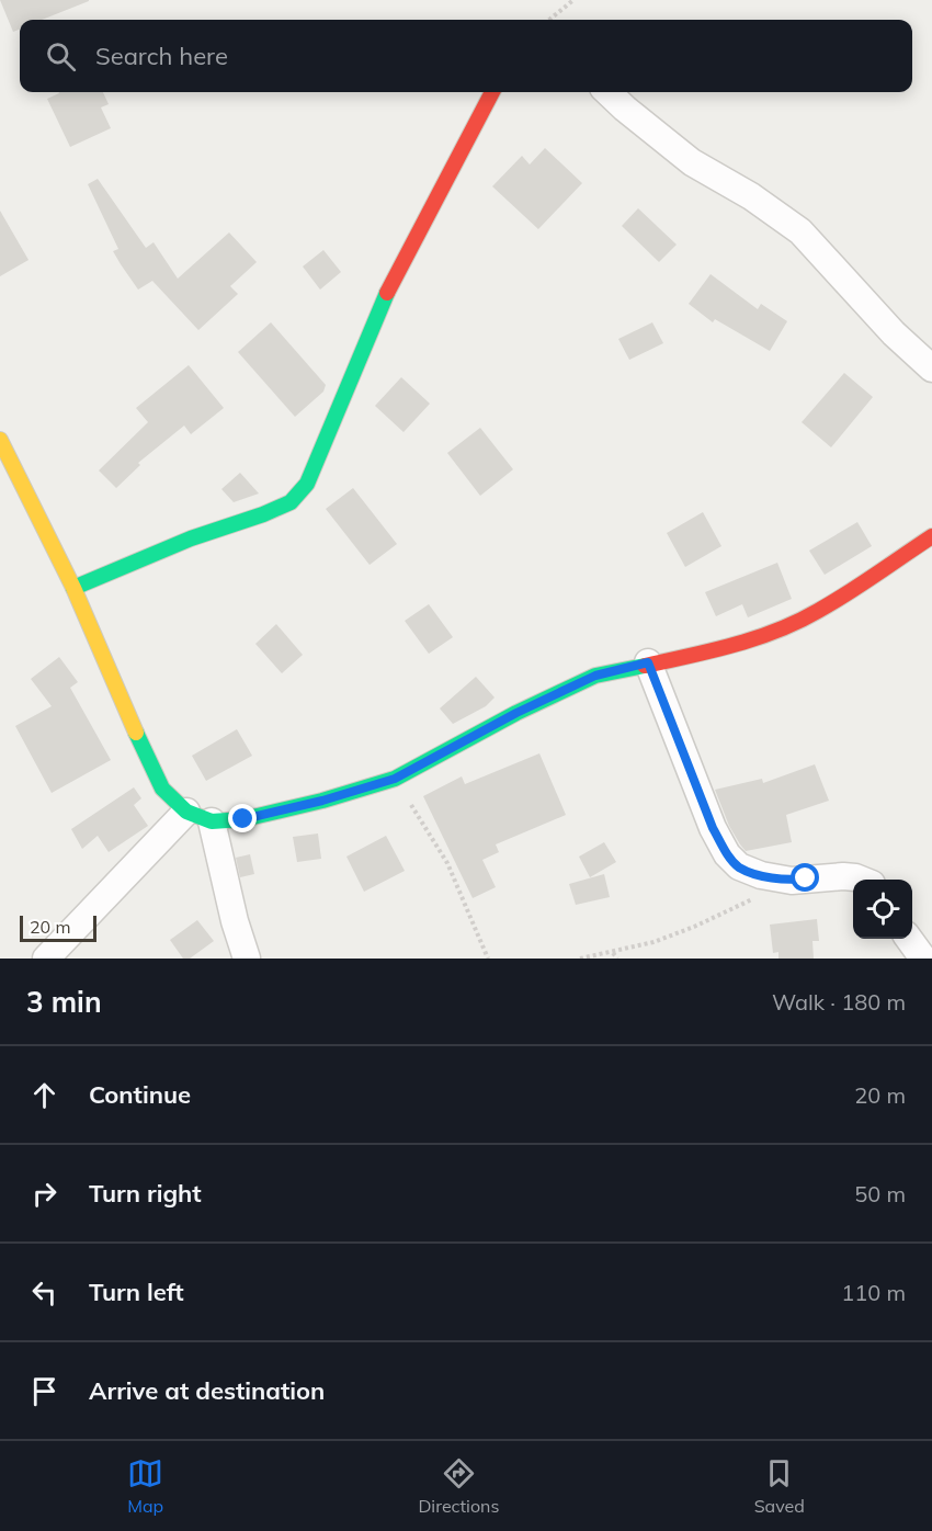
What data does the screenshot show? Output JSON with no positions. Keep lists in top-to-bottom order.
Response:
{
  "scale_bar": "20 m",
  "page": {
    "search": "Search here",
    "scale": "20 m",
    "heading": ["3 min", "Walk · 180 m"],
    "list": [
      ["Continue", "20 m"],
      ["Turn right", "50 m"],
      ["Turn left", "110 m"],
      "Arrive at destination"
    ],
    "nav": ["Map", "Directions", "Saved"]
  }
}
